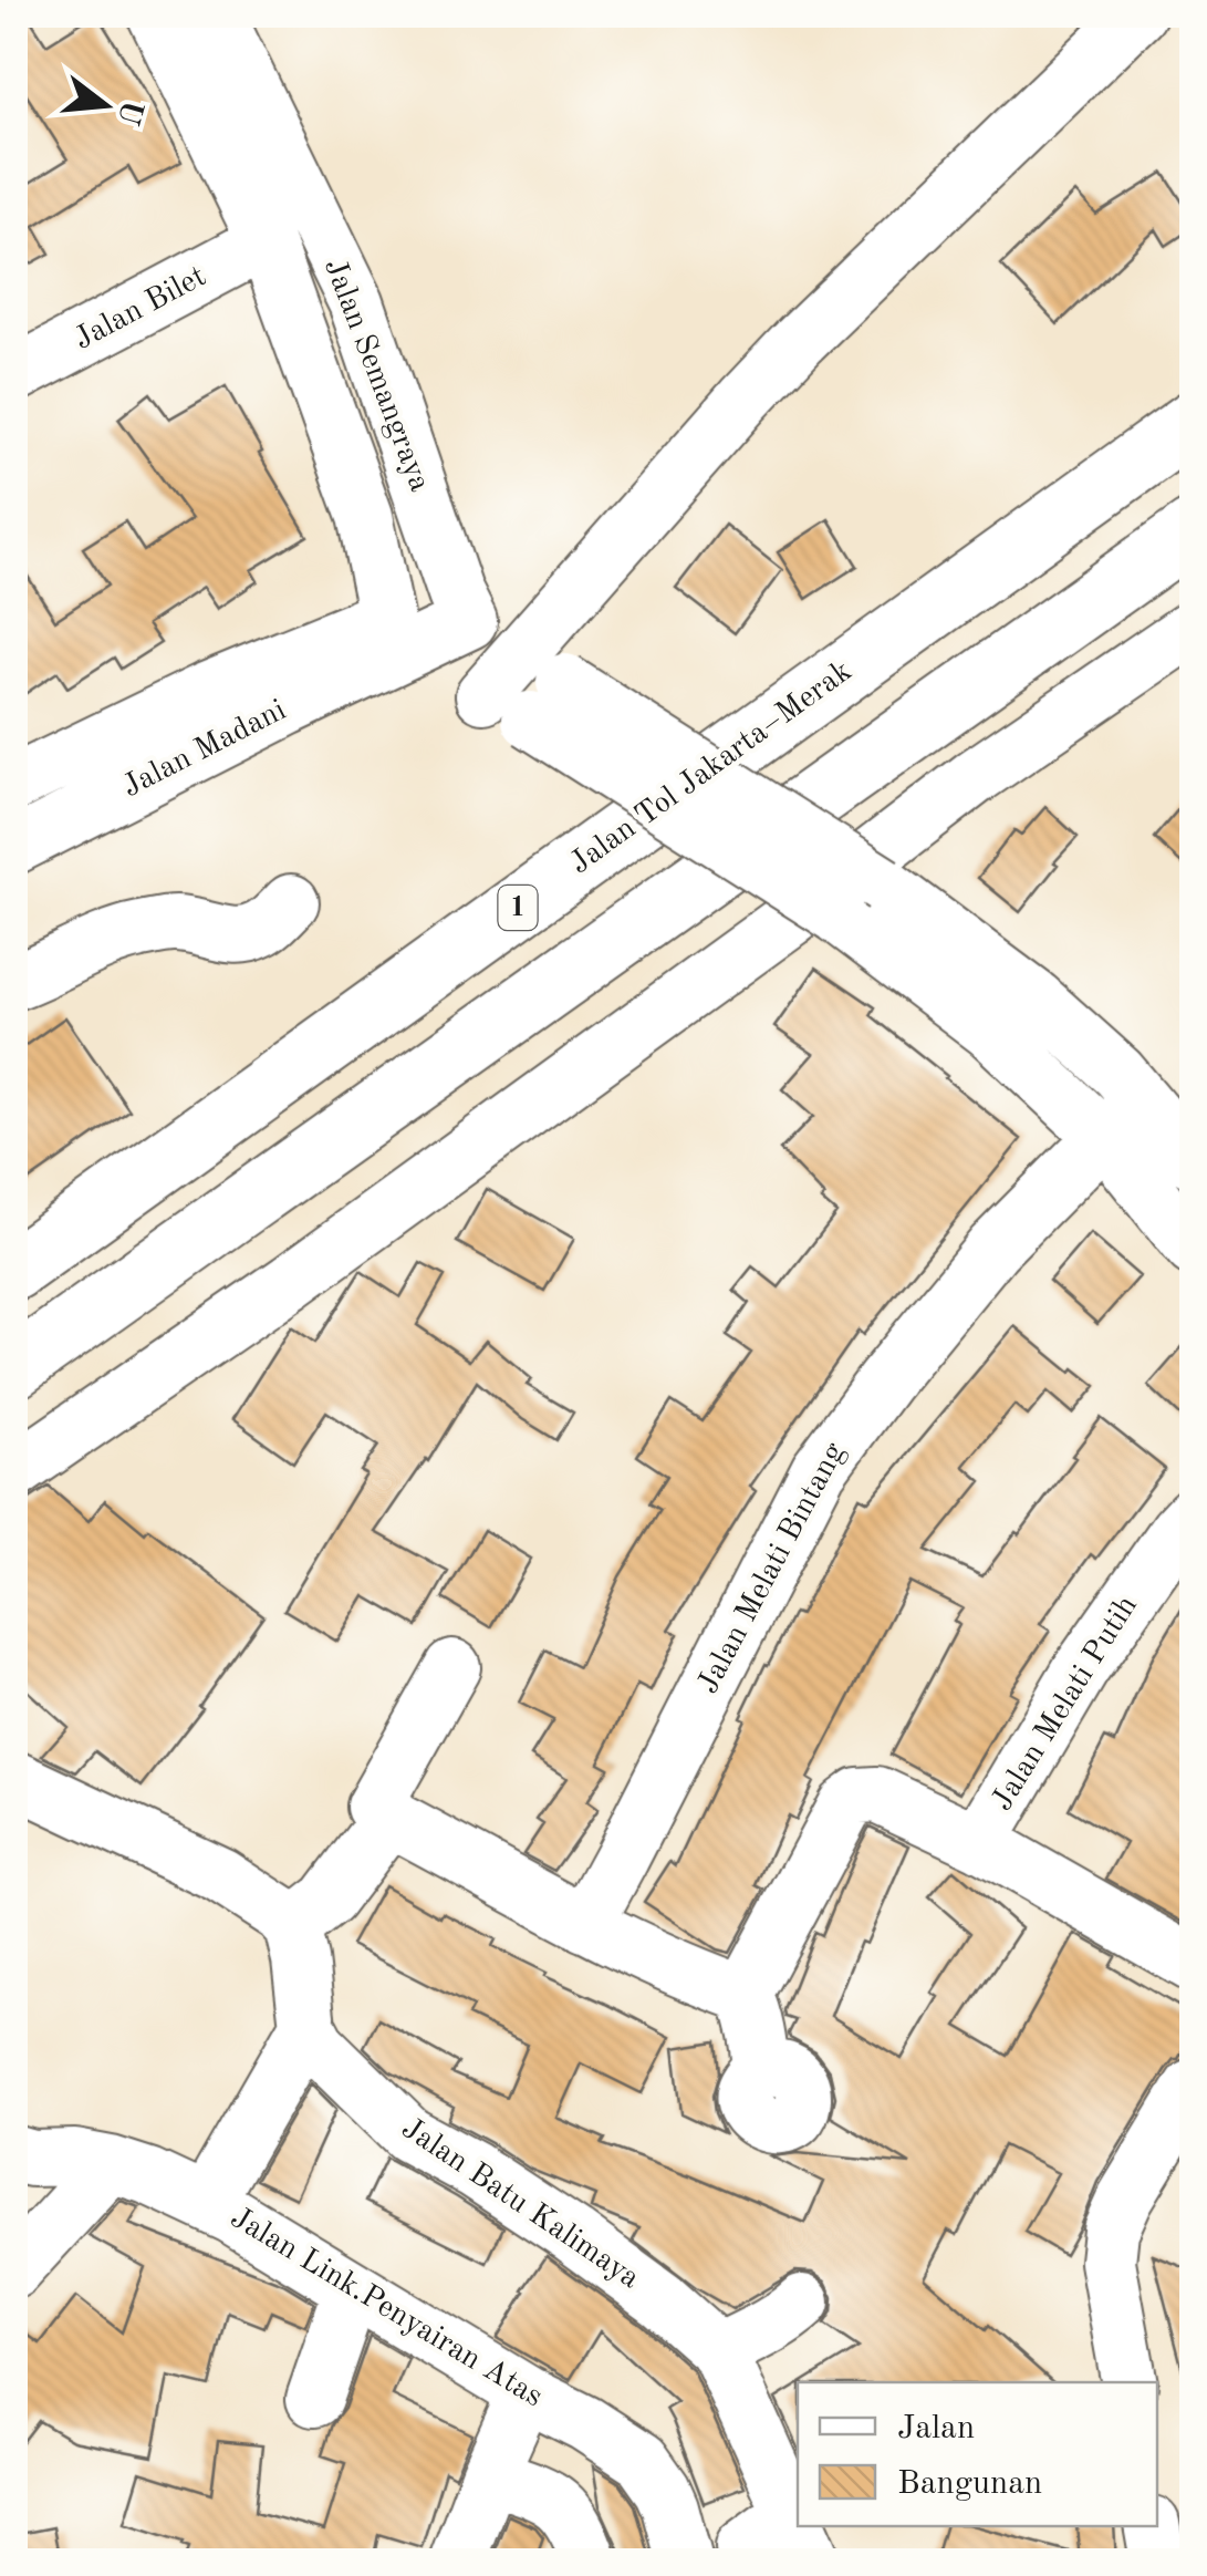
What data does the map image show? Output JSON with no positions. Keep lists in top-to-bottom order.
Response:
{
  "streets": {
    "highway": ["Jalan Tol Jakarta–Merak", "1"],
    "street": [
      "Jalan Bilet",
      "Jalan Semangraya",
      "Jalan Madani",
      "Jalan Melati Bintang",
      "Jalan Melati Putih",
      "Jalan Batu Kalimaya",
      "Jalan Link.Penyairan Atas"
    ]
  },
  "crossings": [
    ["Jalan Bilet", "Jalan Semangraya"],
    ["Jalan Semangraya", "Jalan Madani"]
  ],
  "legend": ["Jalan", "Bangunan"],
  "north": "right"
}
